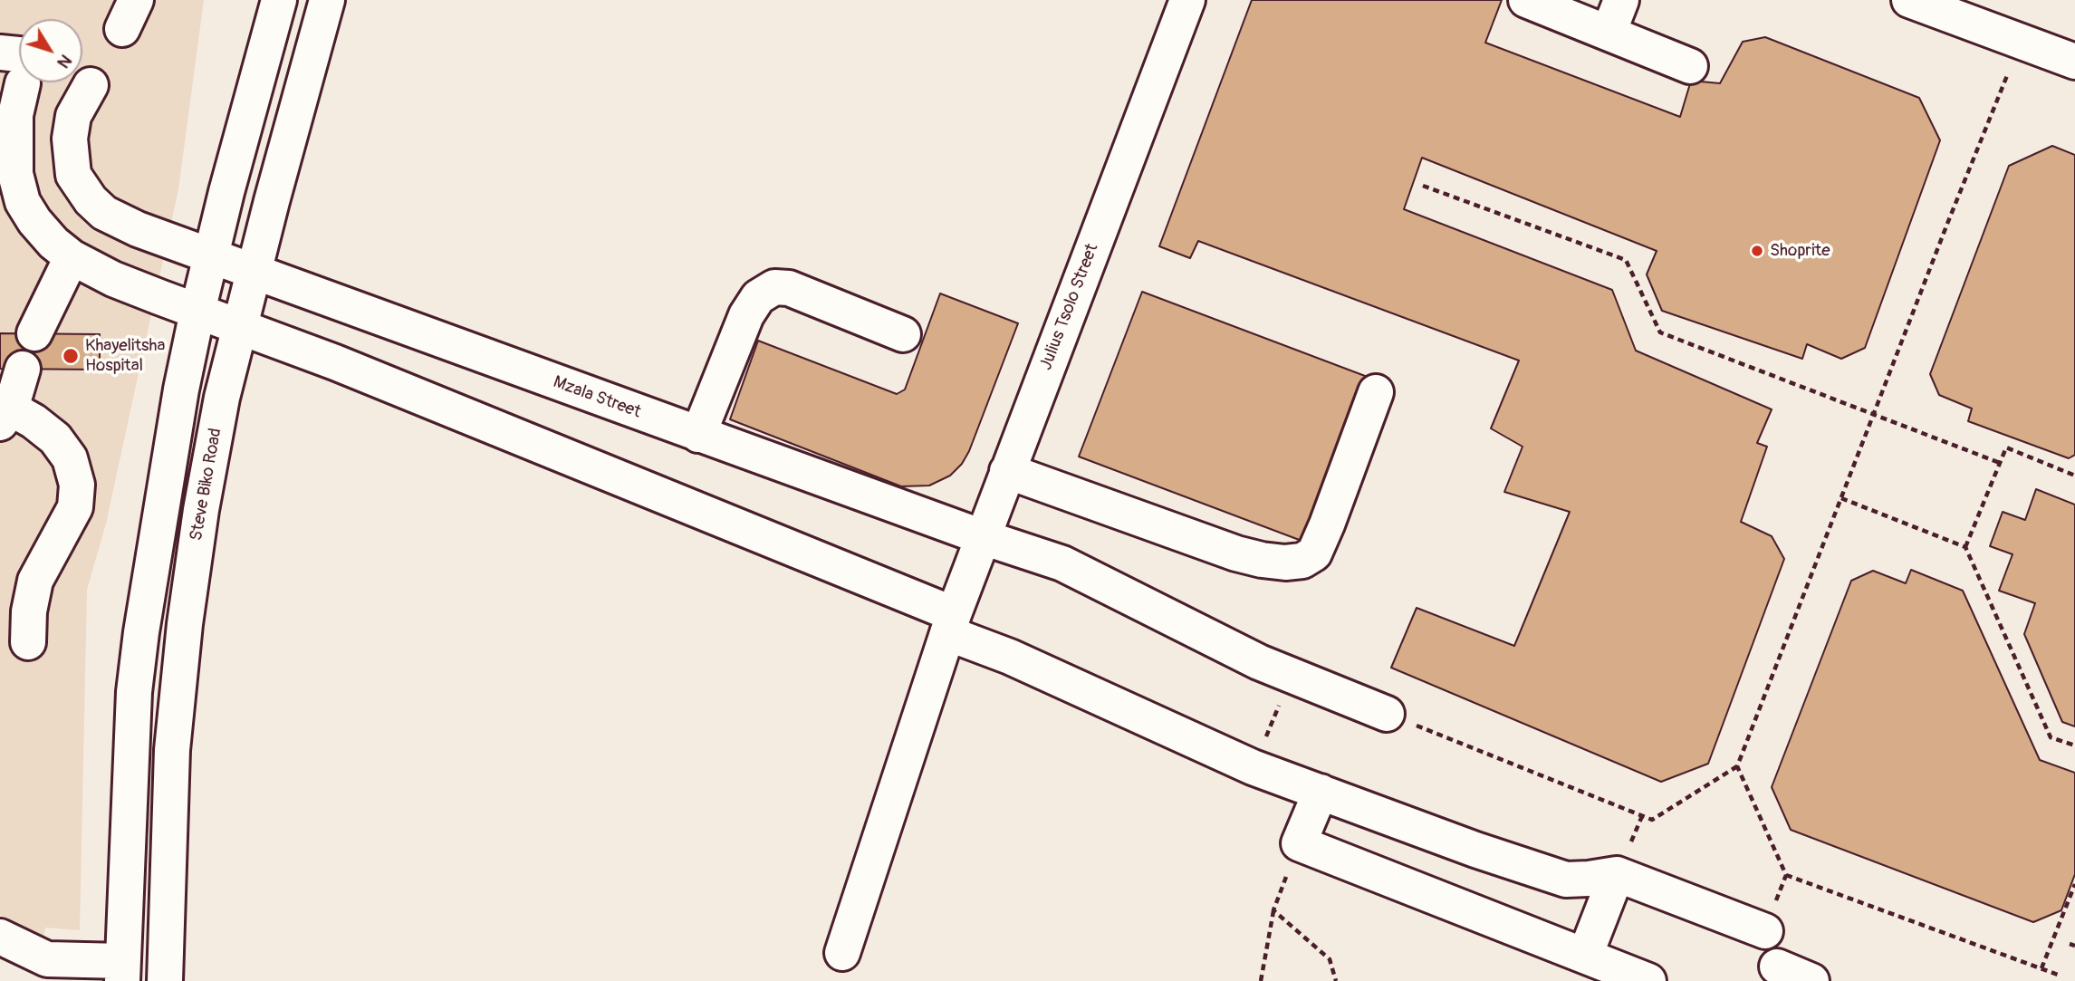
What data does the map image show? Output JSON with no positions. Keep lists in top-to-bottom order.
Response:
{
  "streets": {
    "street": ["Julius Tsolo Street", "Mzala Street", "Steve Biko Road"]
  },
  "crossings": [
    ["Julius Tsolo Street", "Mzala Street"],
    ["Mzala Street", "Steve Biko Road"]
  ],
  "places": ["Shoprite", "Khayelitsha Hospital"],
  "north": "bottom right"
}
